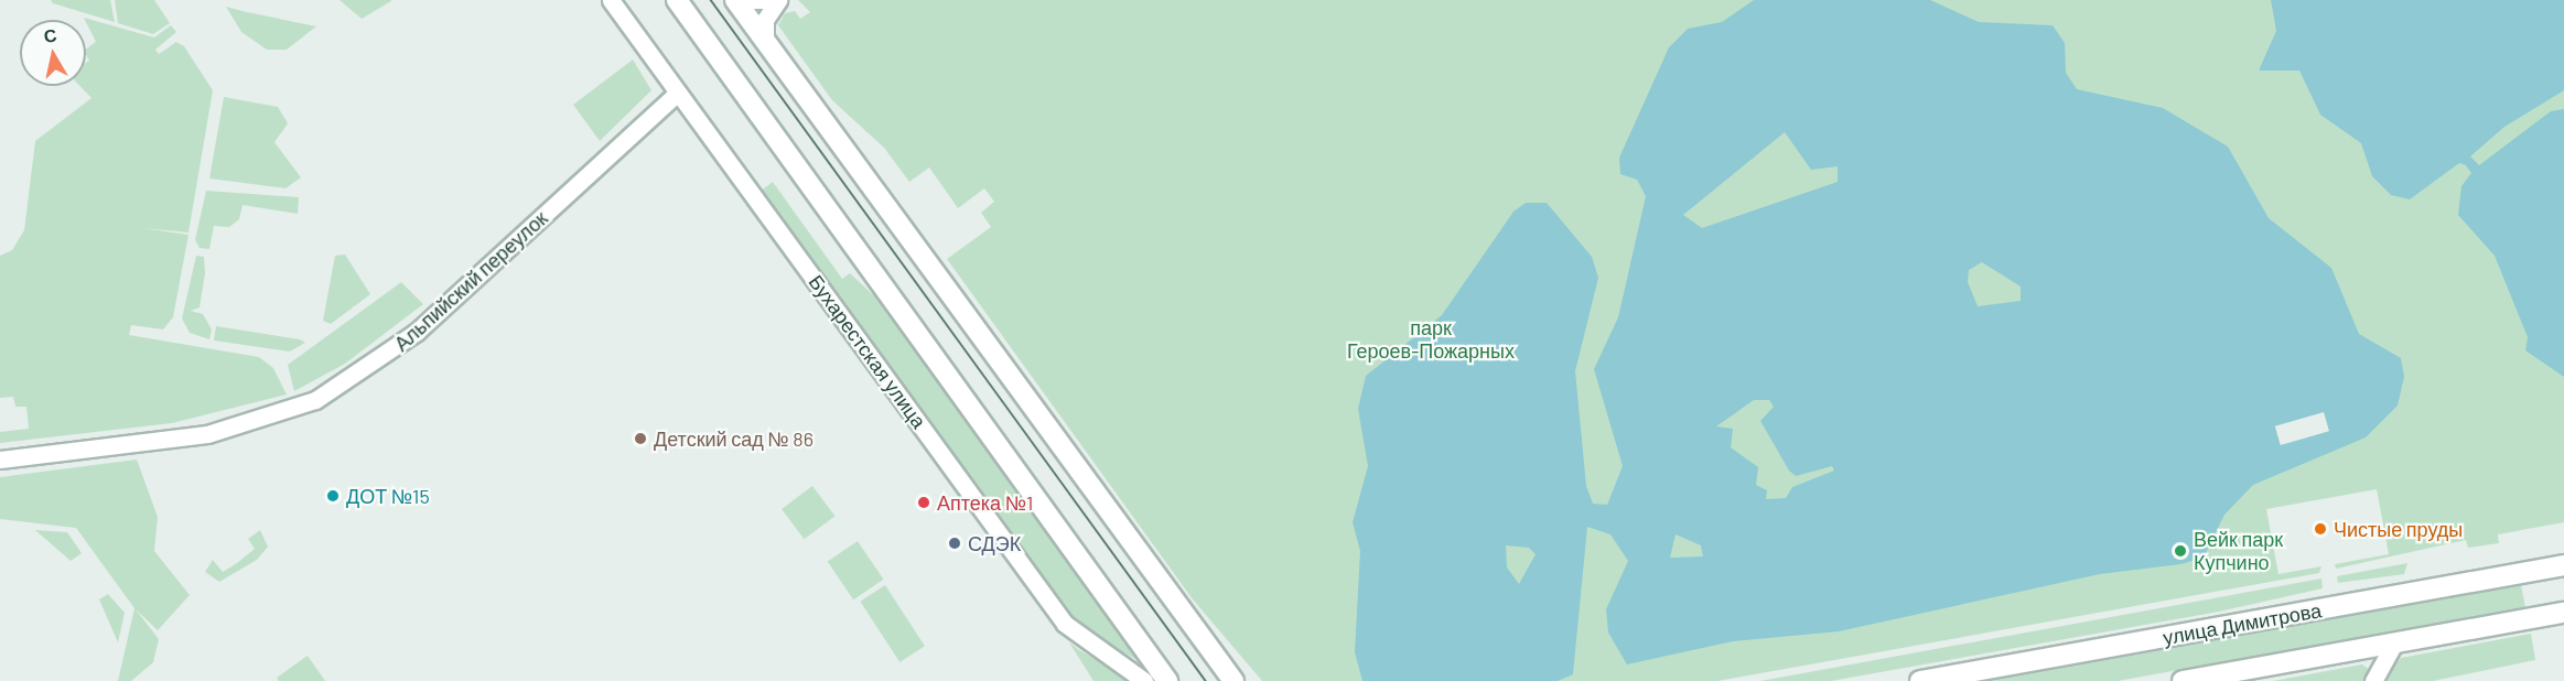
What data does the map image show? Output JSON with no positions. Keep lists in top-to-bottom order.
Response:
{
  "streets": {
    "main road": ["улица Димитрова"],
    "street": ["Альпийский переулок", "Бухарестская улица"]
  },
  "crossings": [
    ["Альпийский переулок", "Бухарестская улица"]
  ],
  "parks": ["парк Героев-Пожарных"],
  "places": [
    "Детский сад № 86",
    "ДОТ №15",
    "Аптека №1",
    "Чистые пруды",
    "СДЭК",
    "Вейк парк Купчино"
  ],
  "north": "top"
}
